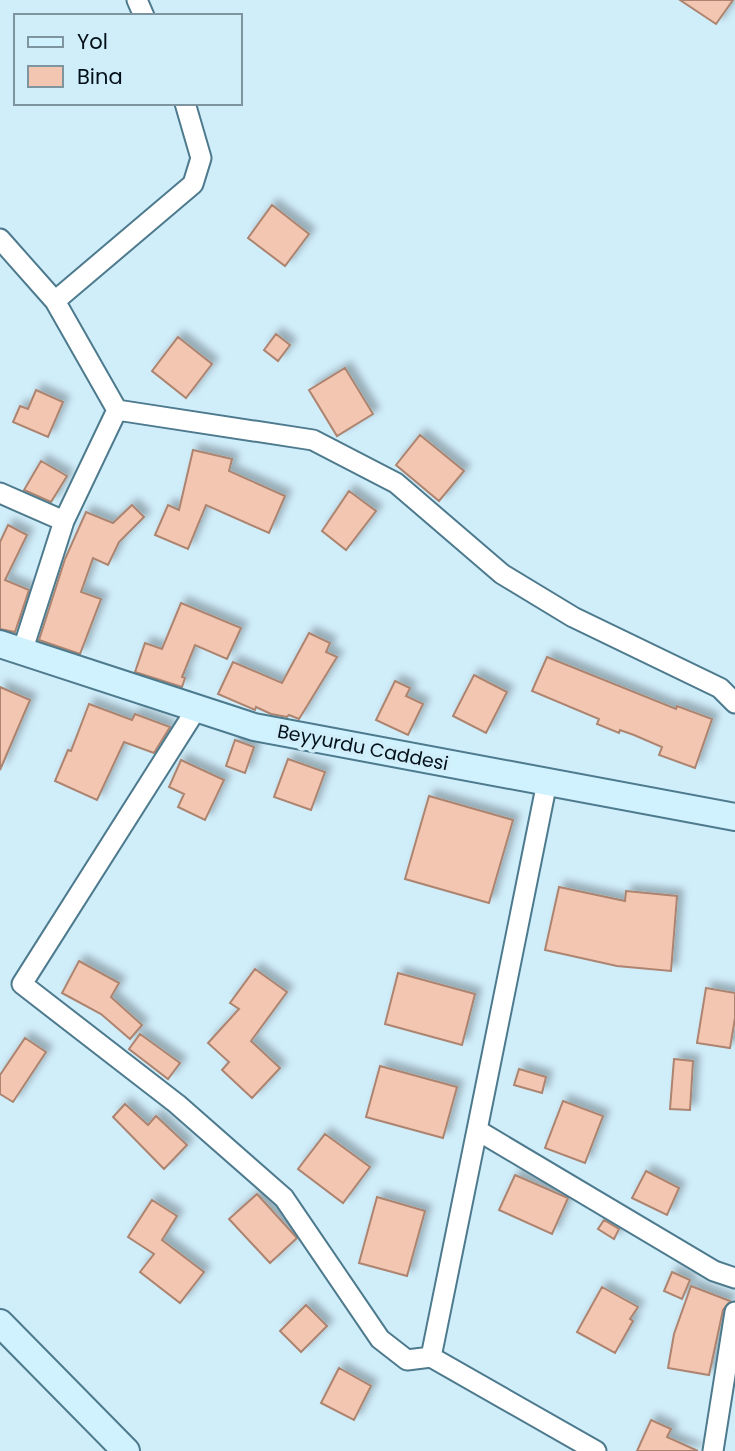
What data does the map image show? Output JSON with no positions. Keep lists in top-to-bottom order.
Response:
{
  "streets": {
    "street": ["Beyyurdu Caddesi"]
  },
  "legend": ["Yol", "Bina"]
}
